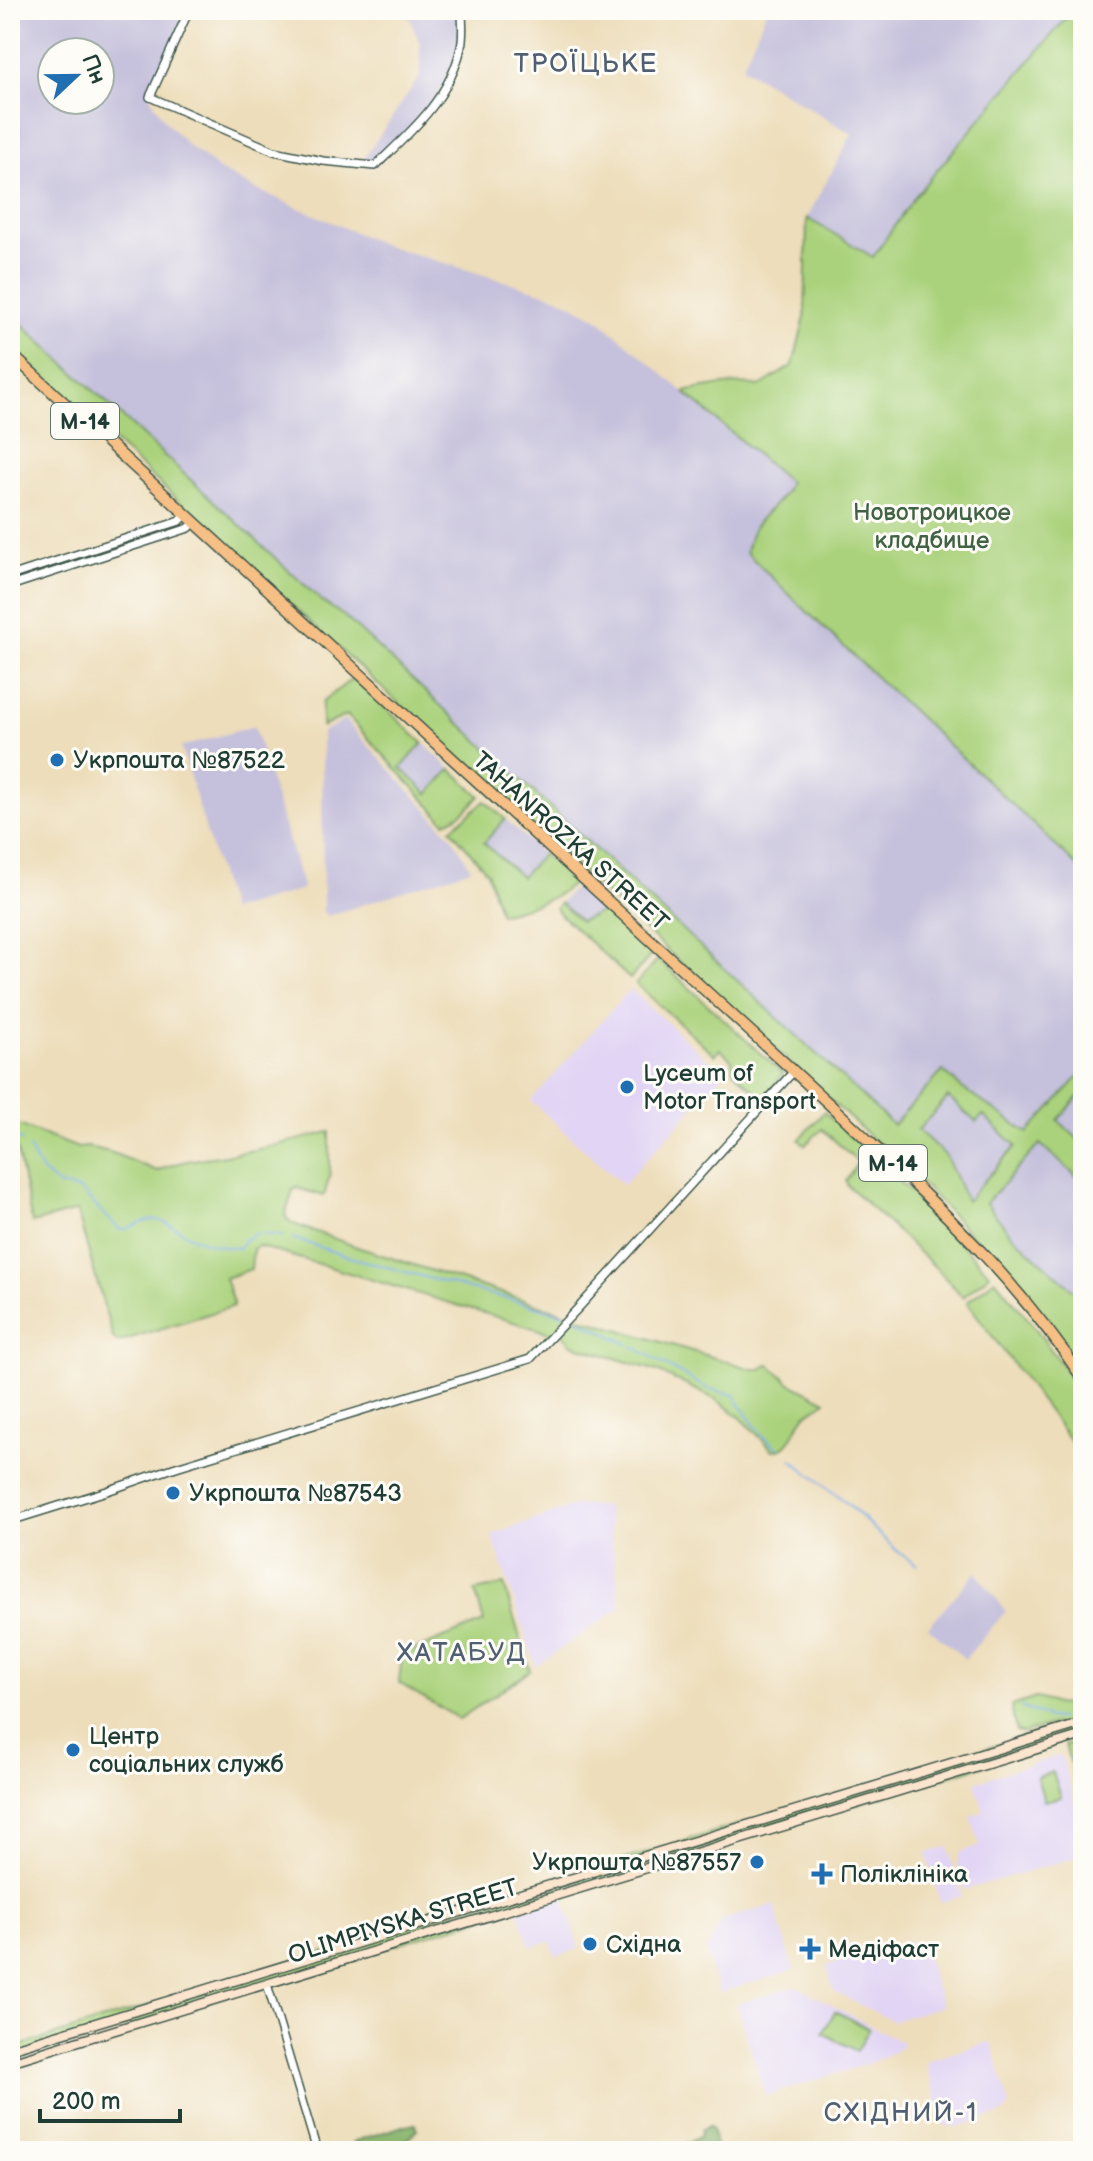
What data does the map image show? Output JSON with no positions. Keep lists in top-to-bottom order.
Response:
{
  "streets": {
    "highway": ["М-14", "TAHANROZKA STREET"],
    "main road": ["OLIMPIYSKA STREET"]
  },
  "districts": ["ТРОЇЦЬКЕ", "ХАТАБУД", "СХІДНИЙ-1"],
  "parks": ["Новотроицкое кладбище"],
  "places": {
    "other": [
      "Укрпошта №87522",
      "Lyceum of Motor Transport",
      "Укрпошта №87543",
      "Центр соціальних служб",
      "Укрпошта №87557",
      "Східна"
    ],
    "health": ["Поліклініка", "Медіфаст"]
  },
  "scale_bar": "200 m",
  "north": "right"
}
